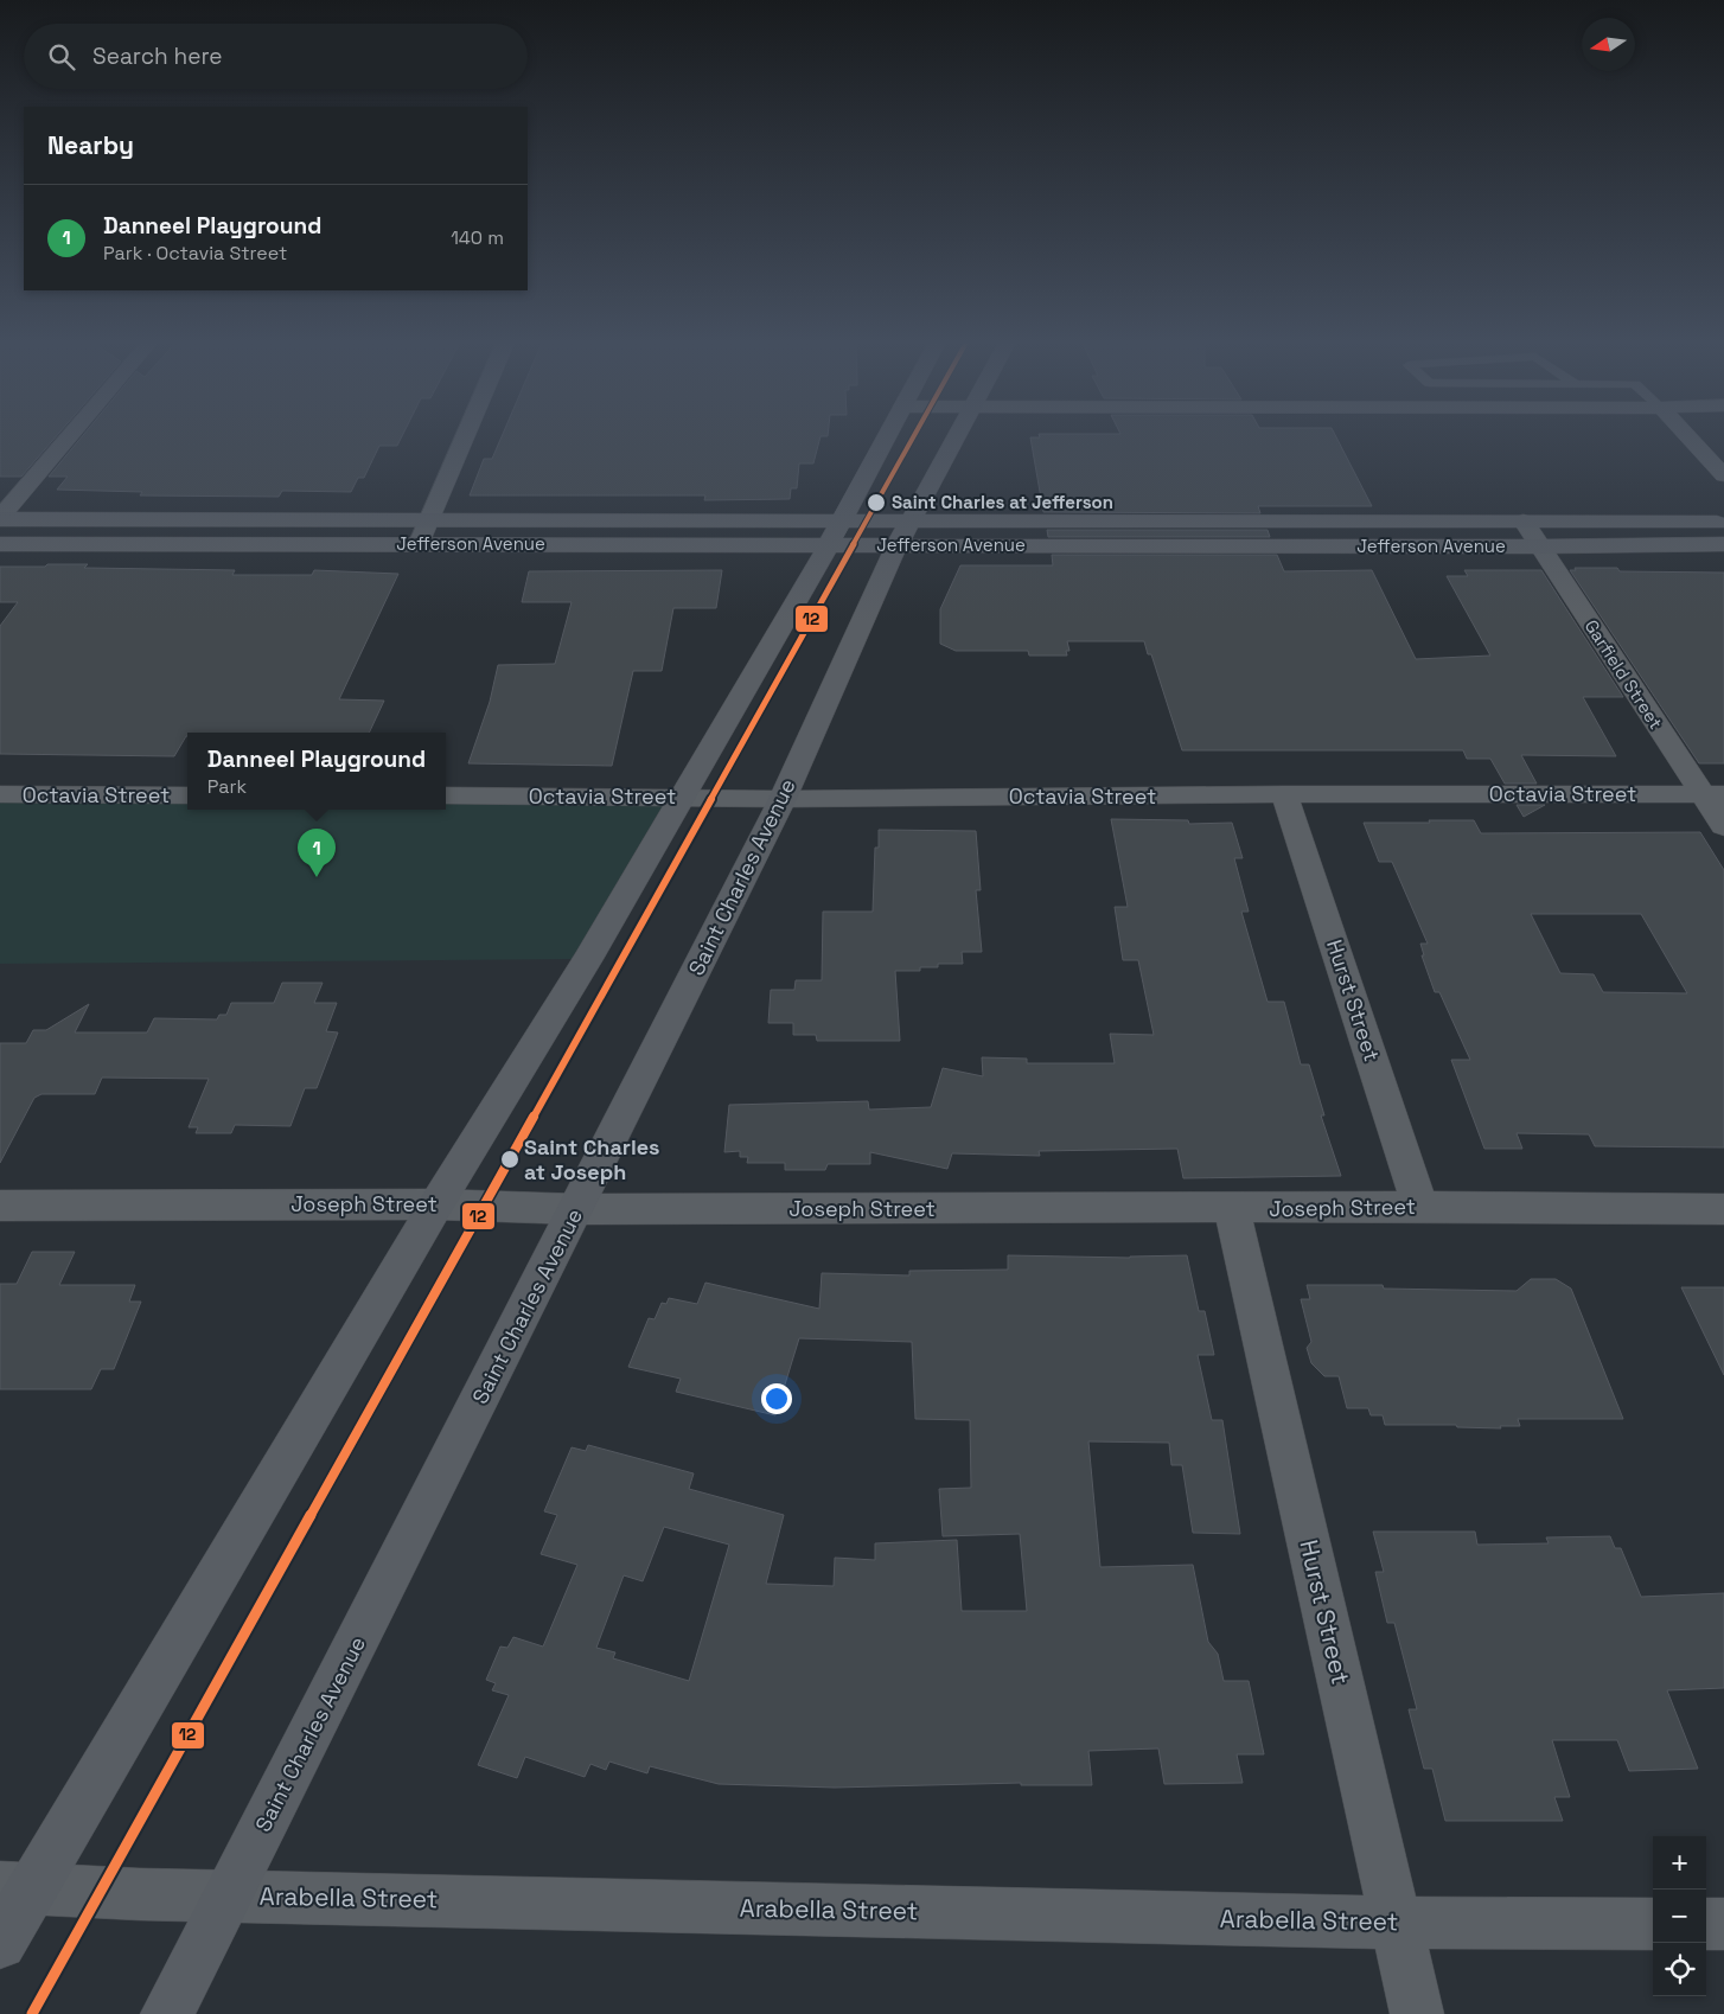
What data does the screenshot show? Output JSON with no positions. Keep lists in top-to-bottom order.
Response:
{
  "streets": {
    "main road": ["Jefferson Avenue", "Saint Charles Avenue"],
    "street": [
      "Garfield Street",
      "Octavia Street",
      "Hurst Street",
      "Joseph Street",
      "Arabella Street"
    ]
  },
  "crossings": [
    ["Jefferson Avenue", "Garfield Street"],
    ["Jefferson Avenue", "Saint Charles Avenue"],
    ["Garfield Street", "Octavia Street"],
    ["Octavia Street", "Saint Charles Avenue"],
    ["Octavia Street", "Hurst Street"],
    ["Saint Charles Avenue", "Joseph Street"],
    ["Saint Charles Avenue", "Arabella Street"],
    ["Hurst Street", "Joseph Street"],
    ["Hurst Street", "Arabella Street"]
  ],
  "places": ["Saint Charles at Jefferson", "Saint Charles at Joseph"],
  "lines": ["transit line 12"],
  "north": "left",
  "page": {
    "search": "Search here",
    "heading": "Nearby",
    "list": [
      {
        "mark": "1",
        "name": "Danneel Playground",
        "note": "Park · Octavia Street",
        "value": "140 m"
      }
    ],
    "popup": ["Danneel Playground", "Park"],
    "pins": "1",
    "map_buttons": ["+", "−"]
  }
}
